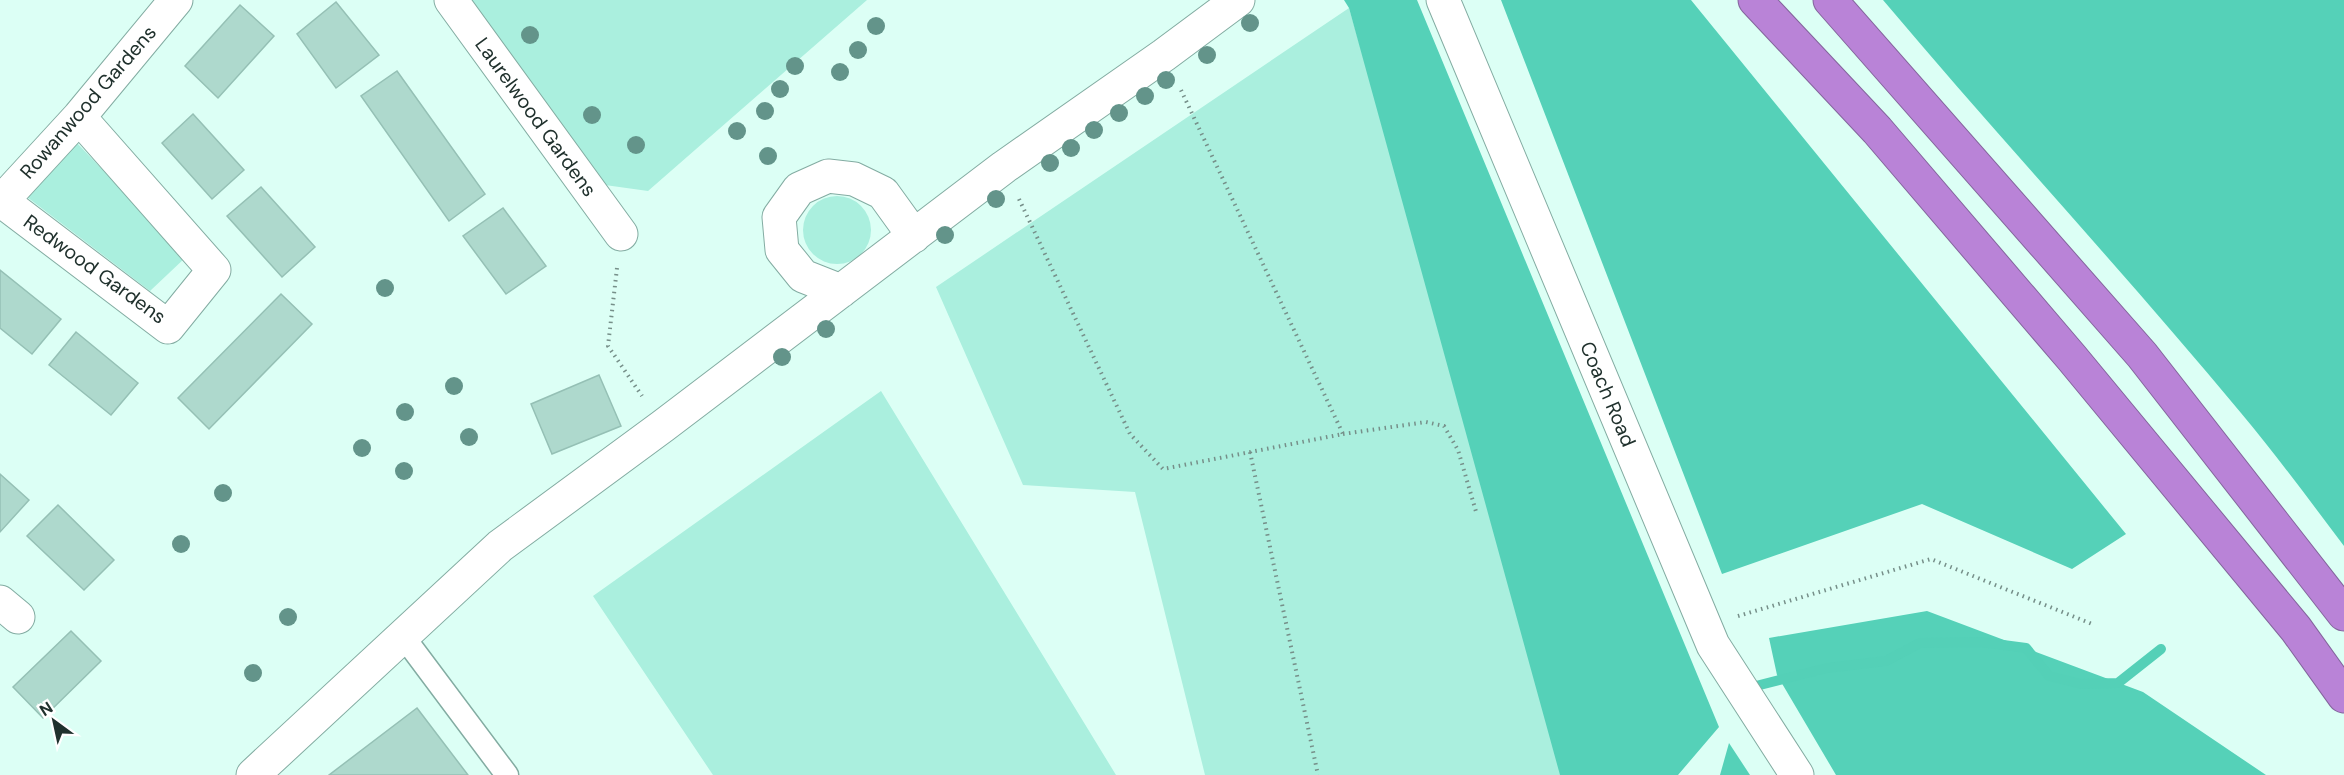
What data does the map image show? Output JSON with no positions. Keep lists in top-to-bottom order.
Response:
{
  "streets": {
    "street": [
      "Rowanwood Gardens",
      "Laurelwood Gardens",
      "Redwood Gardens",
      "Coach Road"
    ]
  },
  "crossings": [
    ["Rowanwood Gardens", "Redwood Gardens"]
  ],
  "north": "top left"
}
